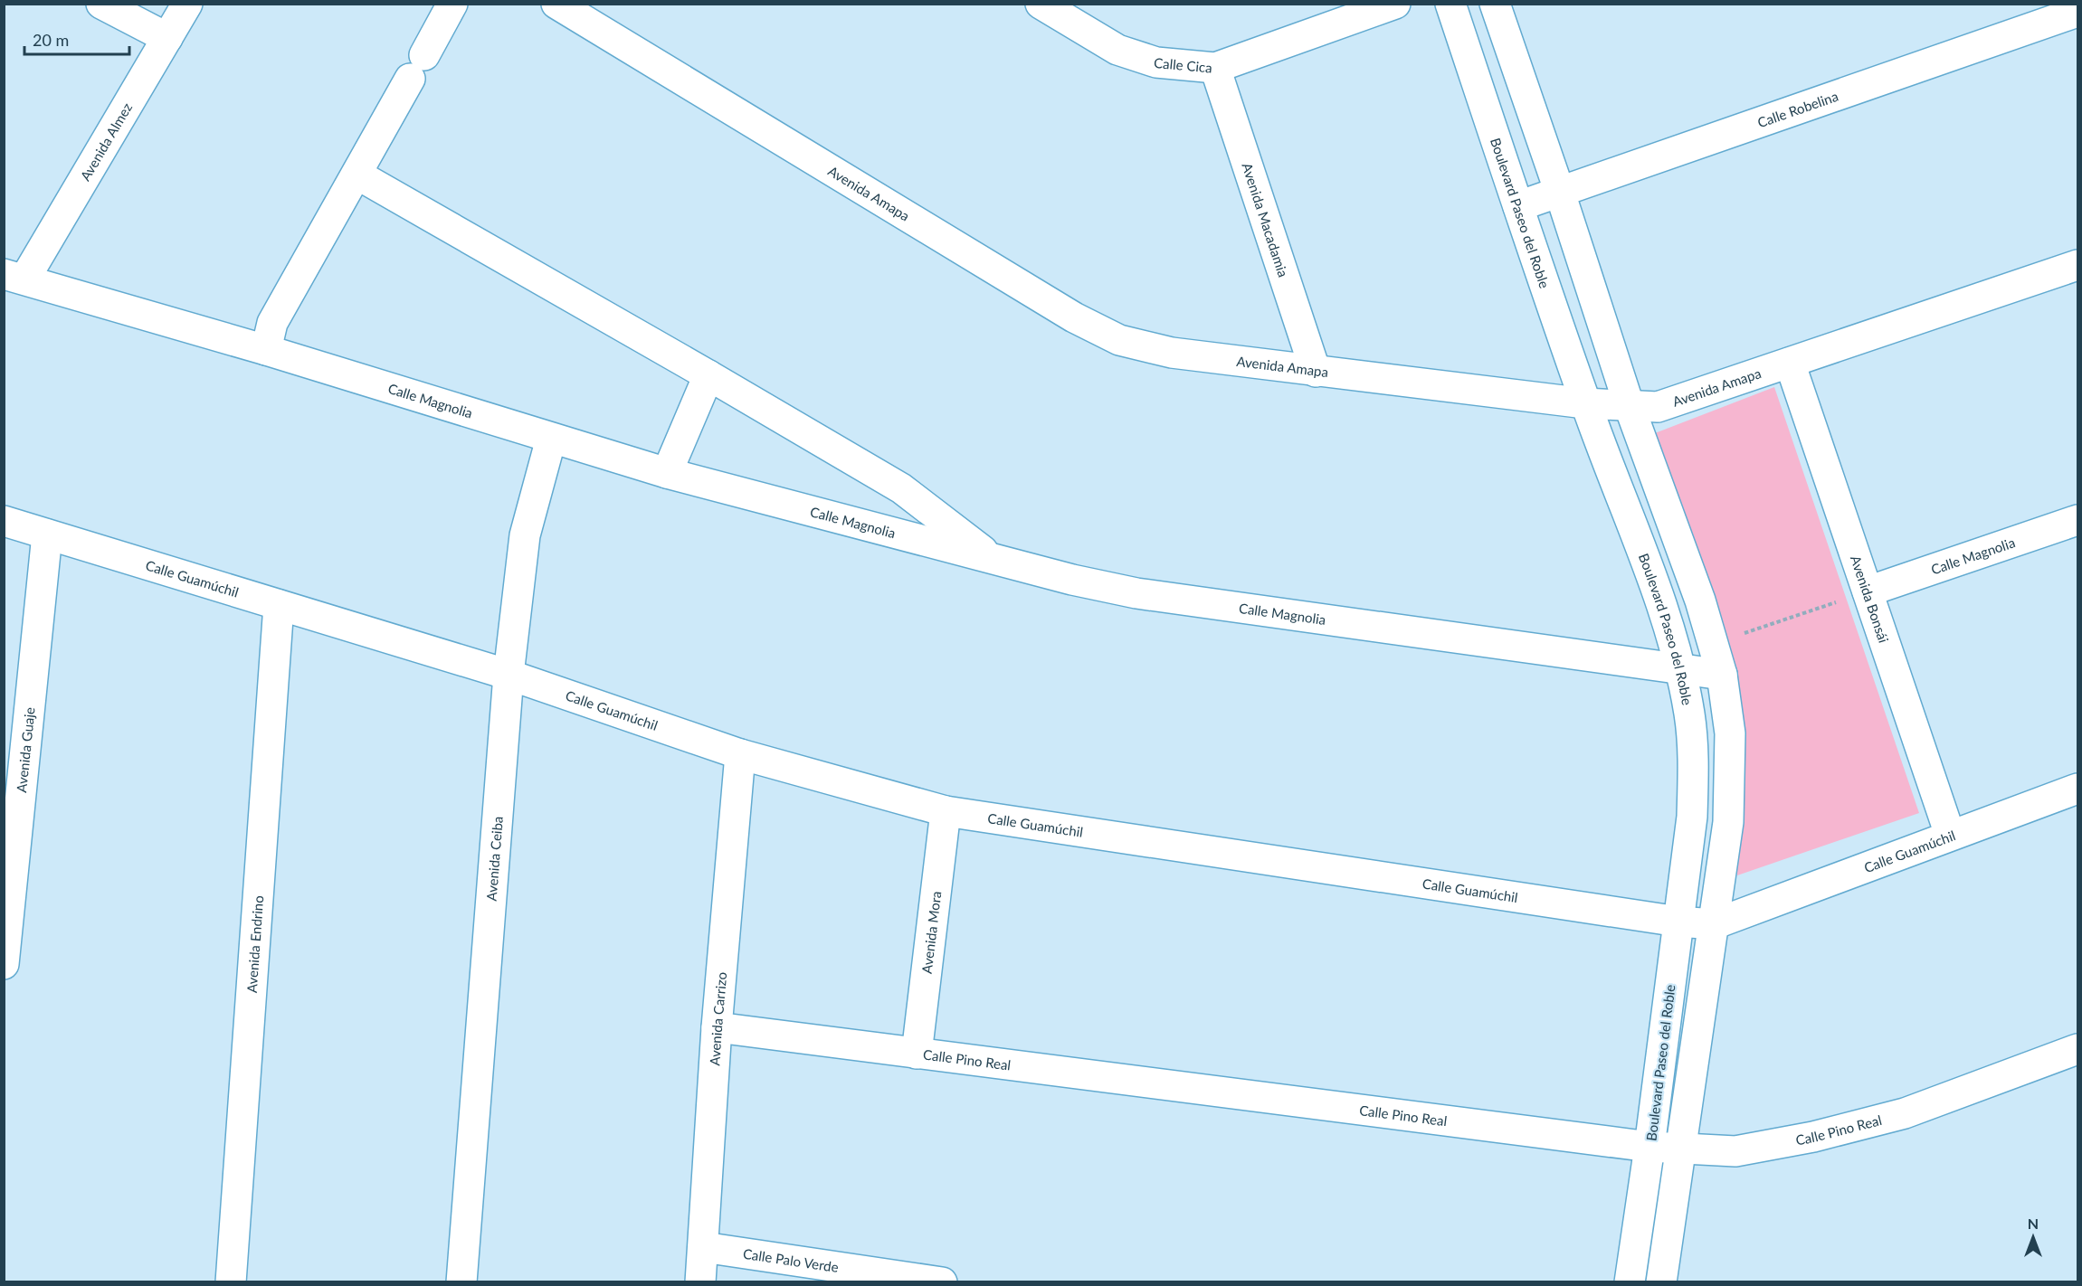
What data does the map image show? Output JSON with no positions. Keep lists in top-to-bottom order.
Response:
{
  "streets": {
    "street": [
      "Calle Cica",
      "Calle Robelina",
      "Avenida Almez",
      "Avenida Amapa",
      "Boulevard Paseo del Roble",
      "Avenida Macadamia",
      "Calle Magnolia",
      "Calle Guamúchil",
      "Avenida Bonsái",
      "Avenida Guaje",
      "Avenida Ceiba",
      "Avenida Mora",
      "Avenida Endrino",
      "Avenida Carrizo",
      "Calle Pino Real",
      "Calle Palo Verde"
    ]
  },
  "crossings": [
    ["Calle Cica", "Avenida Macadamia"],
    ["Calle Robelina", "Boulevard Paseo del Roble"],
    ["Avenida Almez", "Calle Magnolia"],
    ["Avenida Amapa", "Boulevard Paseo del Roble"],
    ["Avenida Amapa", "Avenida Macadamia"],
    ["Avenida Amapa", "Avenida Bonsái"],
    ["Boulevard Paseo del Roble", "Calle Magnolia"],
    ["Boulevard Paseo del Roble", "Calle Guamúchil"],
    ["Boulevard Paseo del Roble", "Calle Pino Real"],
    ["Calle Magnolia", "Avenida Bonsái"],
    ["Calle Magnolia", "Avenida Ceiba"],
    ["Calle Guamúchil", "Avenida Bonsái"],
    ["Calle Guamúchil", "Avenida Guaje"],
    ["Calle Guamúchil", "Avenida Ceiba"],
    ["Calle Guamúchil", "Avenida Mora"],
    ["Calle Guamúchil", "Avenida Endrino"],
    ["Calle Guamúchil", "Avenida Carrizo"],
    ["Avenida Mora", "Calle Pino Real"],
    ["Avenida Carrizo", "Calle Pino Real"],
    ["Avenida Carrizo", "Calle Palo Verde"]
  ],
  "scale_bar": "20 m",
  "north": "top"
}
